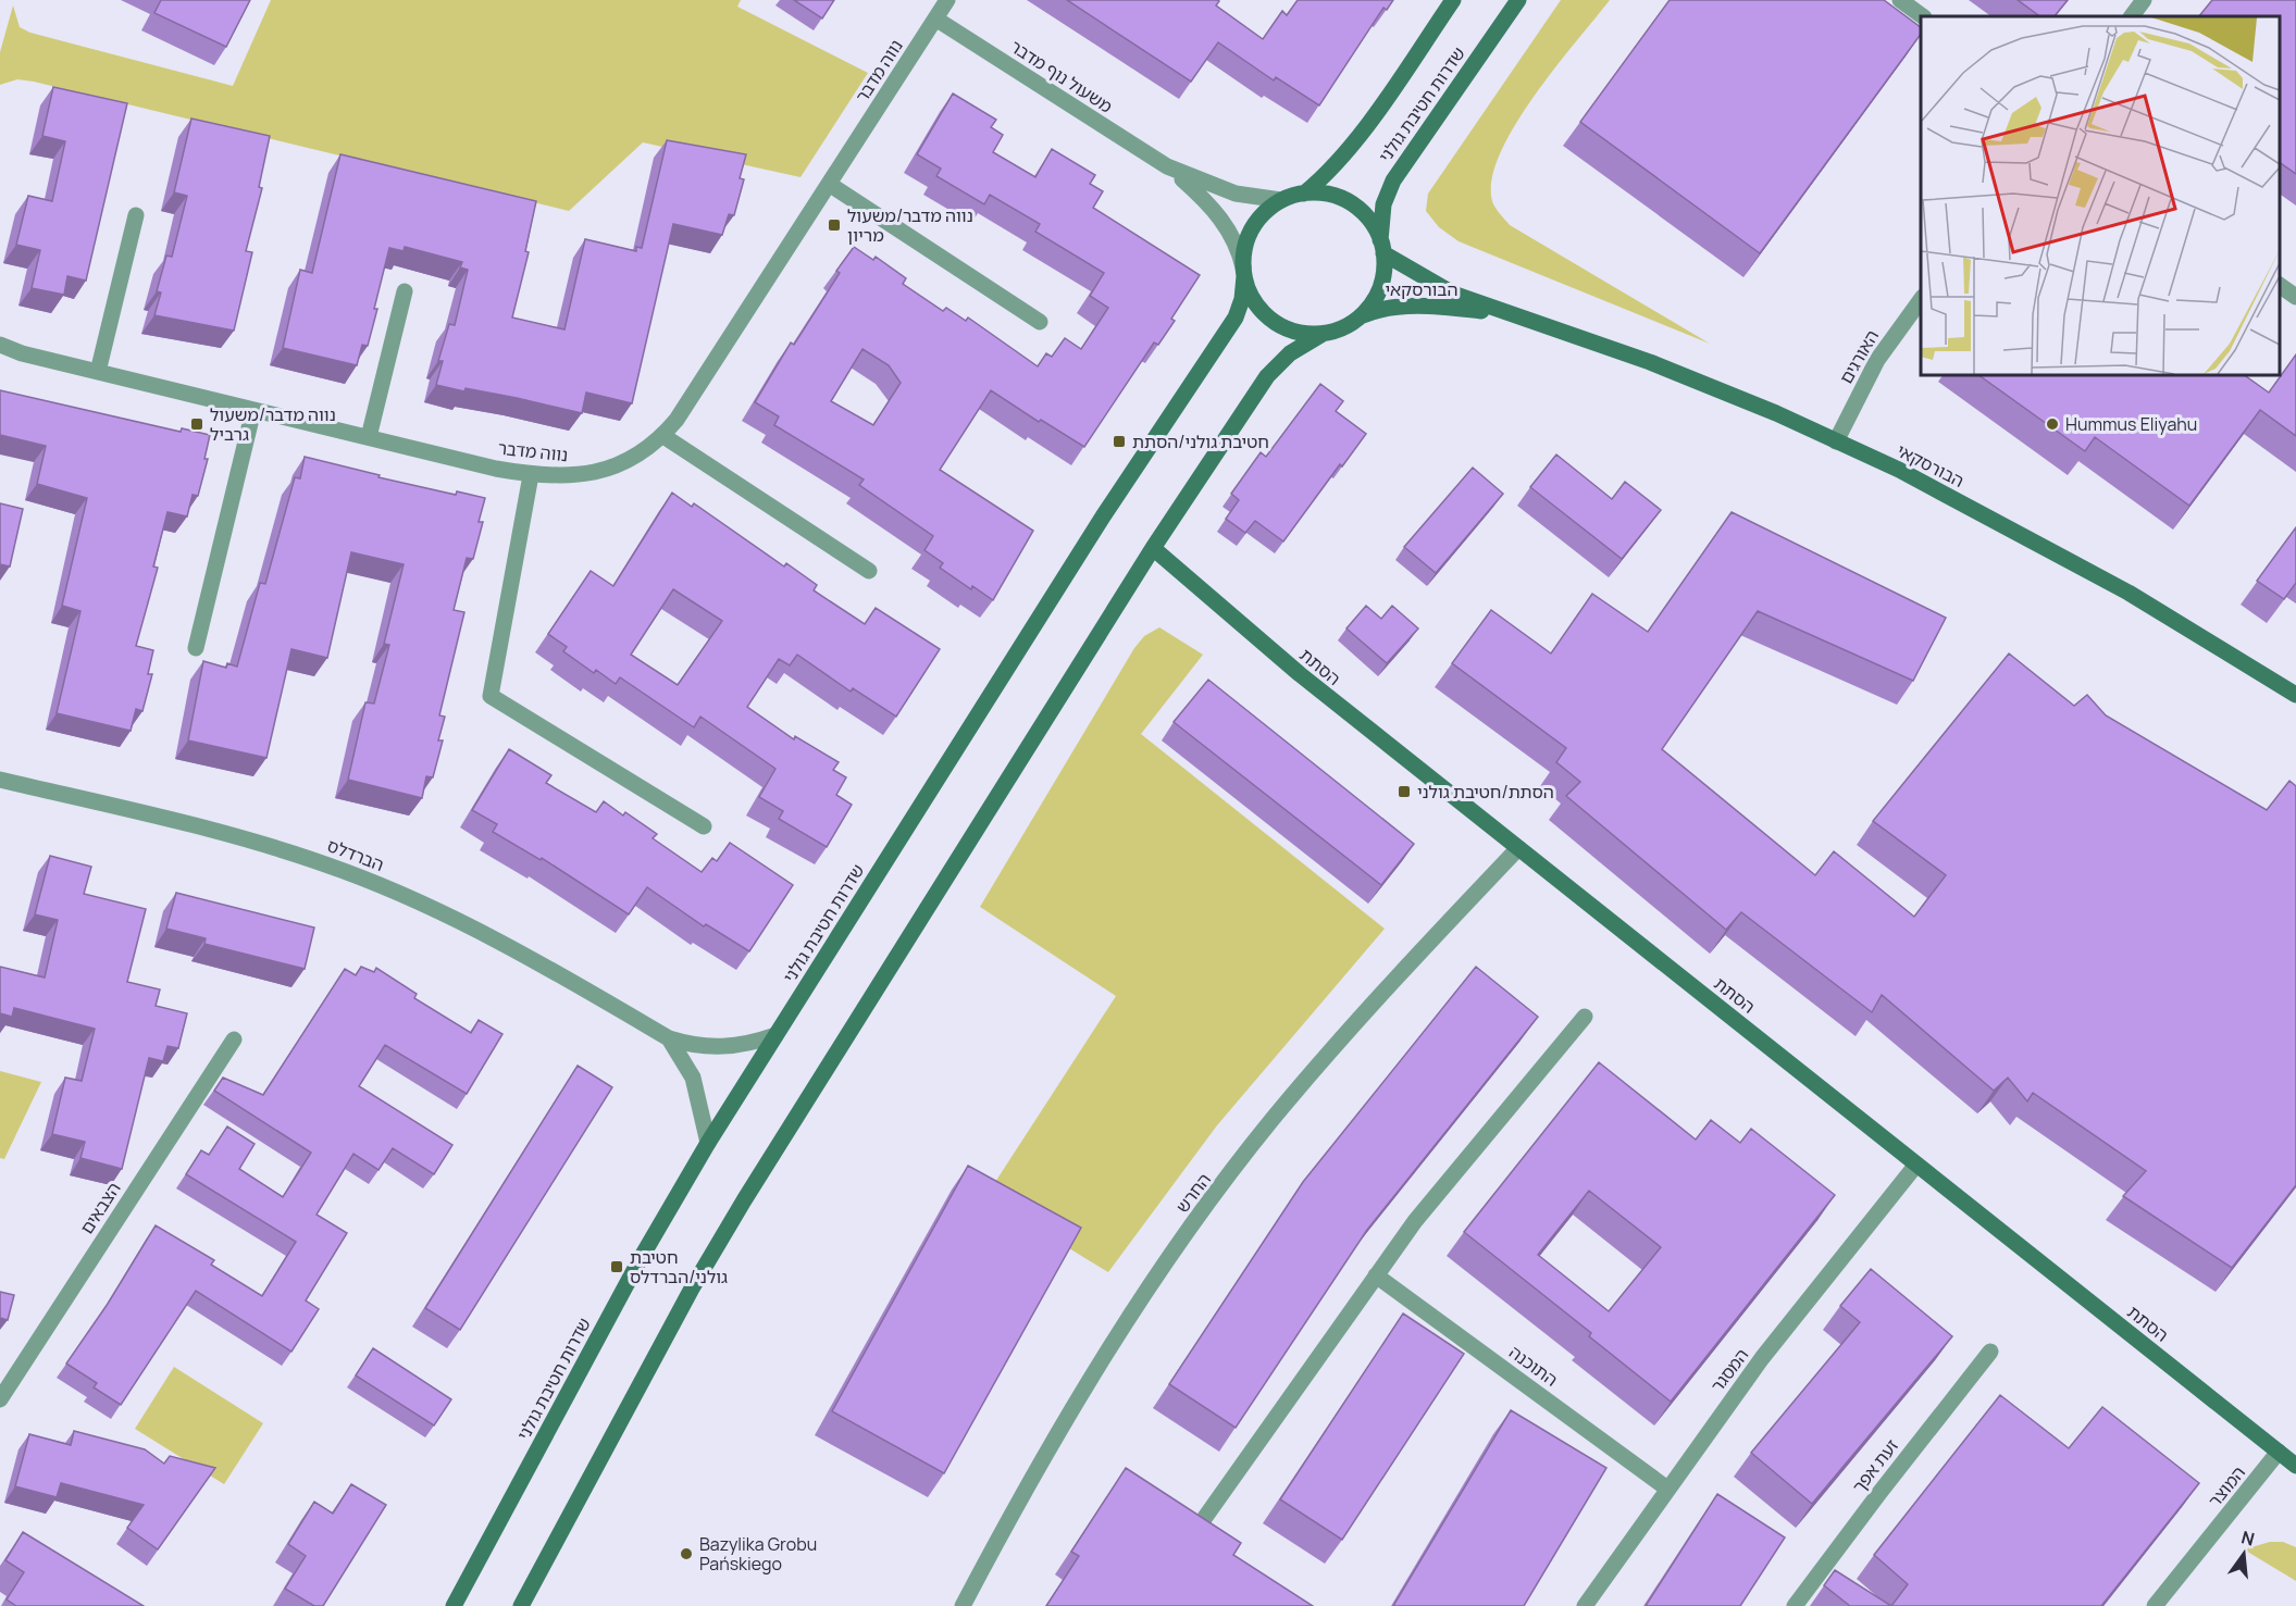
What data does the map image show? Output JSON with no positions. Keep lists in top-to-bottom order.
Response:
{
  "streets": {
    "street": [
      "נווה מדבר",
      "משעול נוף מדבר",
      "שדרות חטיבת גולני",
      "הבורסקאי",
      "האורגים",
      "הסתת",
      "הברדלס",
      "החרש",
      "הצבאים",
      "התוכנה",
      "המסגר",
      "זעת אפך",
      "המוצר"
    ]
  },
  "crossings": [
    ["נווה מדבר", "משעול נוף מדבר"],
    ["משעול נוף מדבר", "שדרות חטיבת גולני"],
    ["משעול נוף מדבר", "הבורסקאי"],
    ["שדרות חטיבת גולני", "הבורסקאי"],
    ["שדרות חטיבת גולני", "הברדלס"],
    ["הבורסקאי", "האורגים"],
    ["הסתת", "החרש"],
    ["הסתת", "המסגר"],
    ["הסתת", "המוצר"],
    ["התוכנה", "המסגר"]
  ],
  "places": {
    "transit": [
      "נווה מדבר/משעול מריון",
      "נווה מדבר/משעול גרביל",
      "חטיבת גולני/הסתת",
      "הסתת/חטיבת גולני",
      "חטיבת גולני/הברדלס"
    ],
    "other": ["Hummus Eliyahu", "Bazylika Grobu Pańskiego"]
  },
  "north": "top"
}
